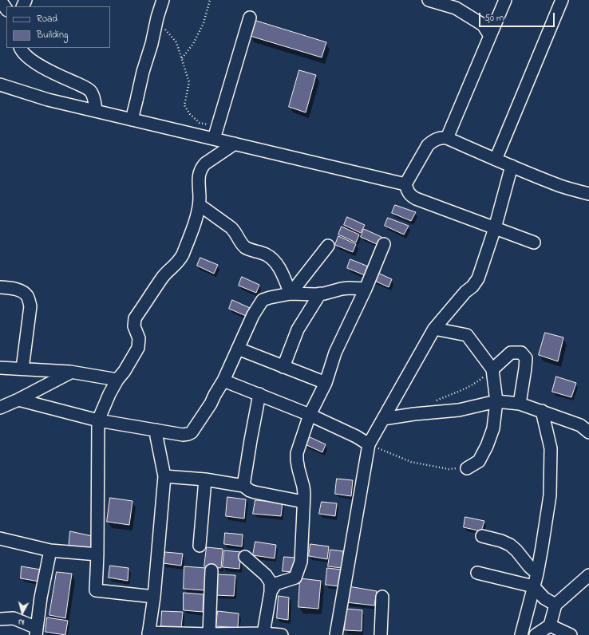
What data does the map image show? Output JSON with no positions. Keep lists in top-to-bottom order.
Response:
{
  "legend": ["Road", "Building"],
  "scale_bar": "50 m",
  "north": "bottom"
}
